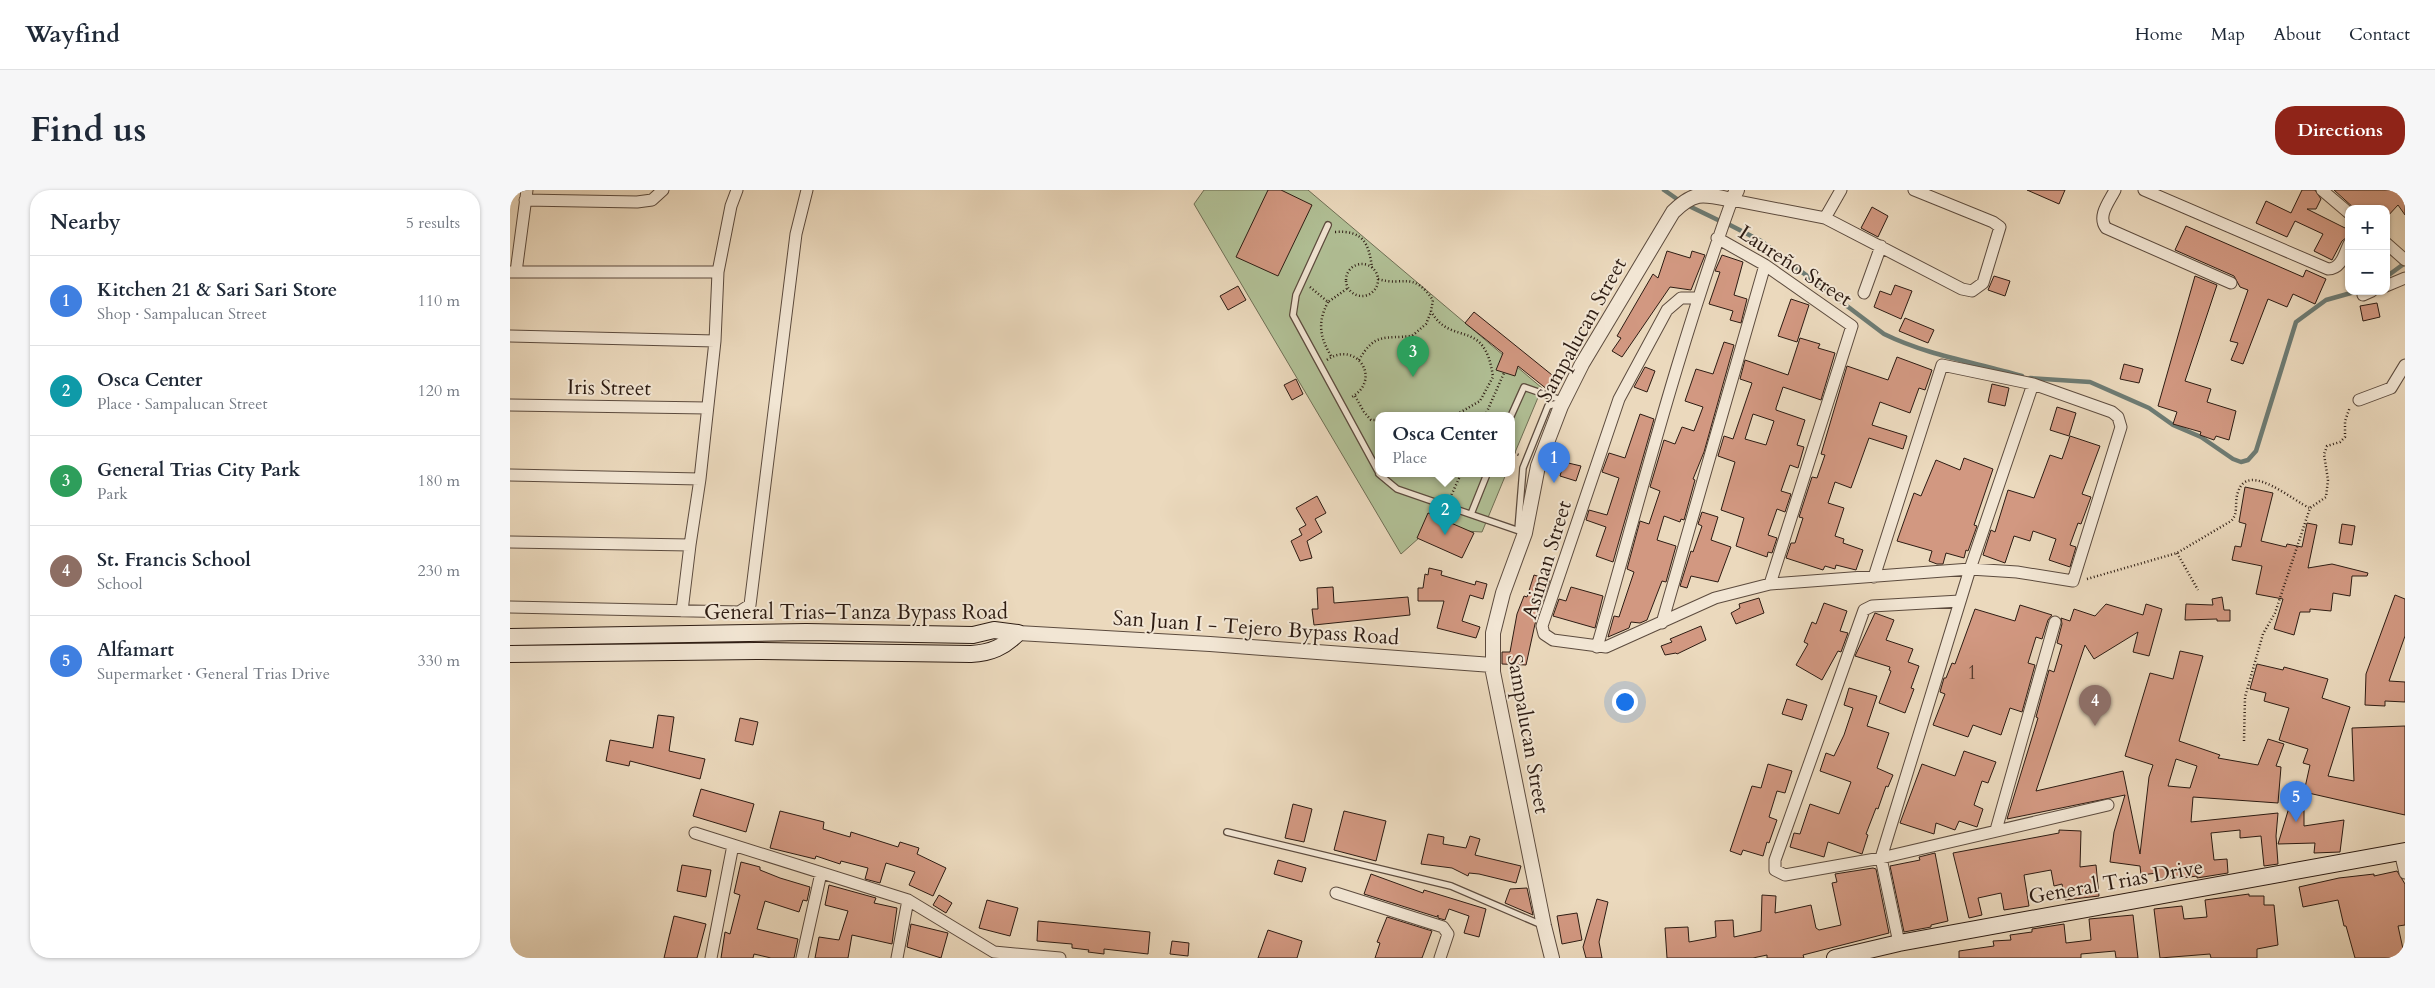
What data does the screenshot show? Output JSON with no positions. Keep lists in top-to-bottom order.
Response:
{
  "streets": {
    "main road": ["General Trias–Tanza Bypass Road", "General Trias Drive"],
    "street": [
      "Laureño Street",
      "Sampalucan Street",
      "Iris Street",
      "Asiman Street",
      "San Juan I - Tejero Bypass Road"
    ]
  },
  "crossings": [
    ["Sampalucan Street", "San Juan I - Tejero Bypass Road"],
    ["General Trias–Tanza Bypass Road", "San Juan I - Tejero Bypass Road"]
  ],
  "house_numbers": ["1"],
  "page": {
    "header": "Wayfind",
    "nav": [
      "Home",
      "Map",
      "About",
      "Contact"
    ],
    "title": "Find us",
    "buttons": "Directions",
    "heading": ["Nearby", "5 results"],
    "map_buttons": ["+", "−"],
    "list": [
      {
        "mark": "1",
        "name": "Kitchen 21 & Sari Sari Store",
        "note": "Shop · Sampalucan Street",
        "value": "110 m"
      },
      {
        "mark": "2",
        "name": "Osca Center",
        "note": "Place · Sampalucan Street",
        "value": "120 m"
      },
      {
        "mark": "3",
        "name": "General Trias City Park",
        "note": "Park",
        "value": "180 m"
      },
      {
        "mark": "4",
        "name": "St. Francis School",
        "note": "School",
        "value": "230 m"
      },
      {
        "mark": "5",
        "name": "Alfamart",
        "note": "Supermarket · General Trias Drive",
        "value": "330 m"
      }
    ],
    "pins": [
      "3",
      "1",
      "2",
      "4",
      "5"
    ],
    "popup": ["Osca Center", "Place"]
  }
}
